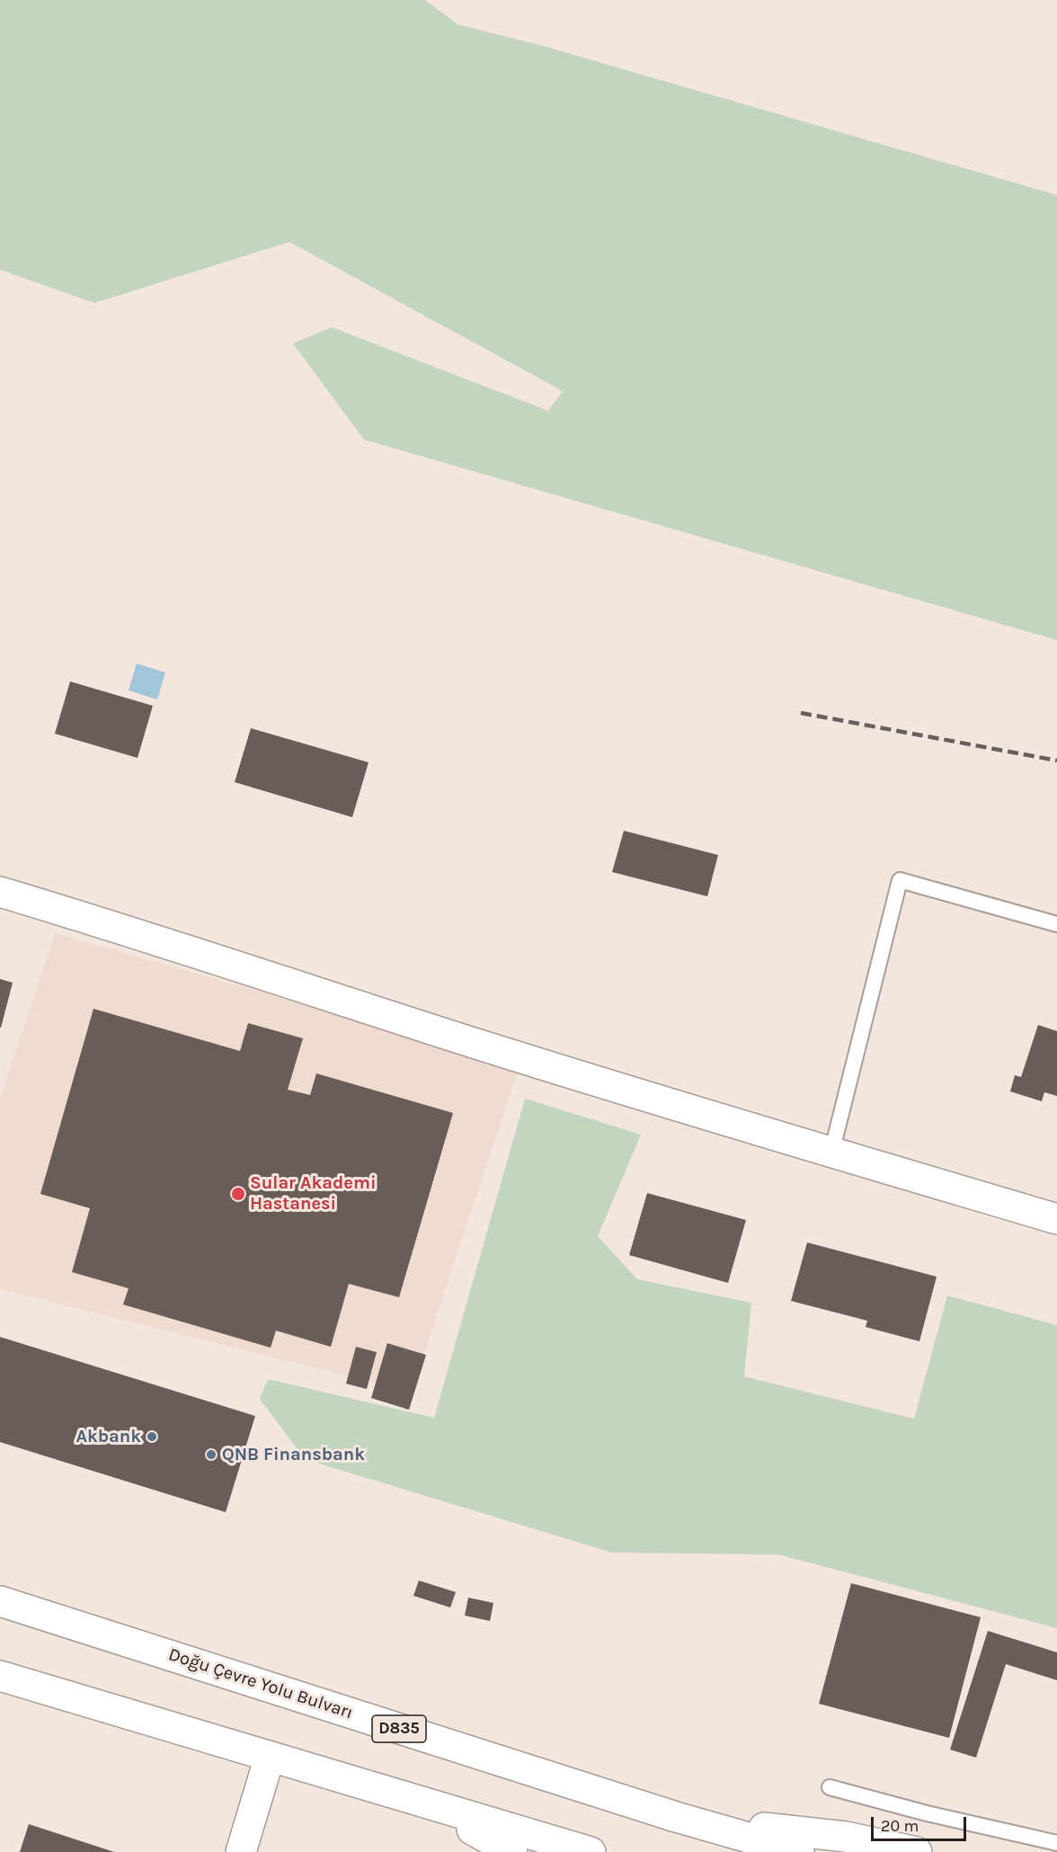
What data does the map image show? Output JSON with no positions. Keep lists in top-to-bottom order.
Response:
{
  "streets": {
    "main road": ["Doğu Çevre Yolu Bulvarı", "D835"]
  },
  "places": ["Sular Akademi Hastanesi", "Akbank", "QNB Finansbank"],
  "scale_bar": "20 m"
}
